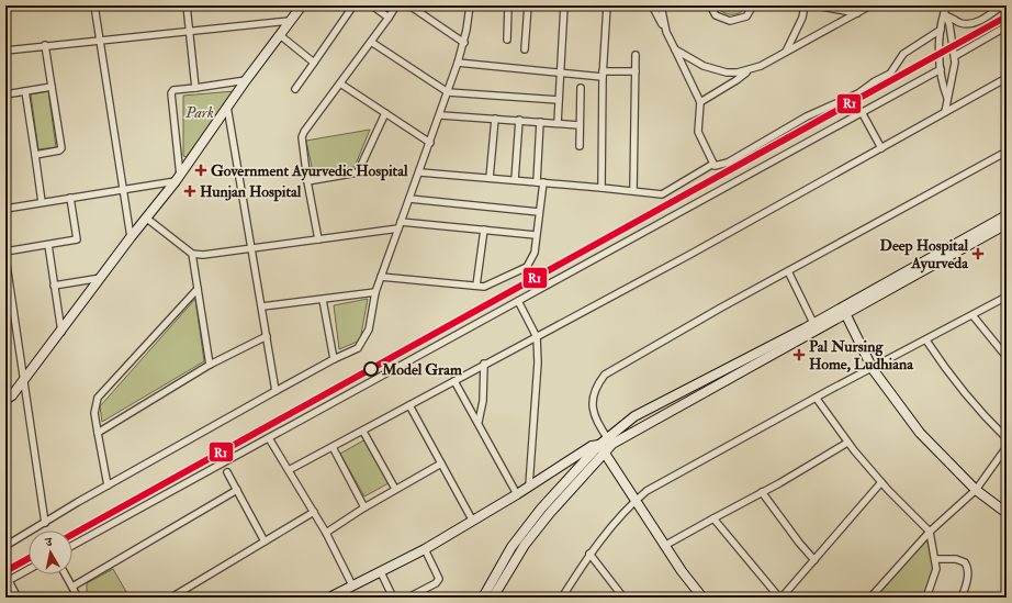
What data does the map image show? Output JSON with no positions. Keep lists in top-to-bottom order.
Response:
{
  "parks": ["Park"],
  "places": {
    "health": [
      "Government Ayurvedic Hospital",
      "Hunjan Hospital",
      "Deep Hospital Ayurveda",
      "Pal Nursing Home, Ludhiana"
    ],
    "other": ["Model Gram"]
  },
  "lines": ["transit line R1"],
  "north": "top"
}
